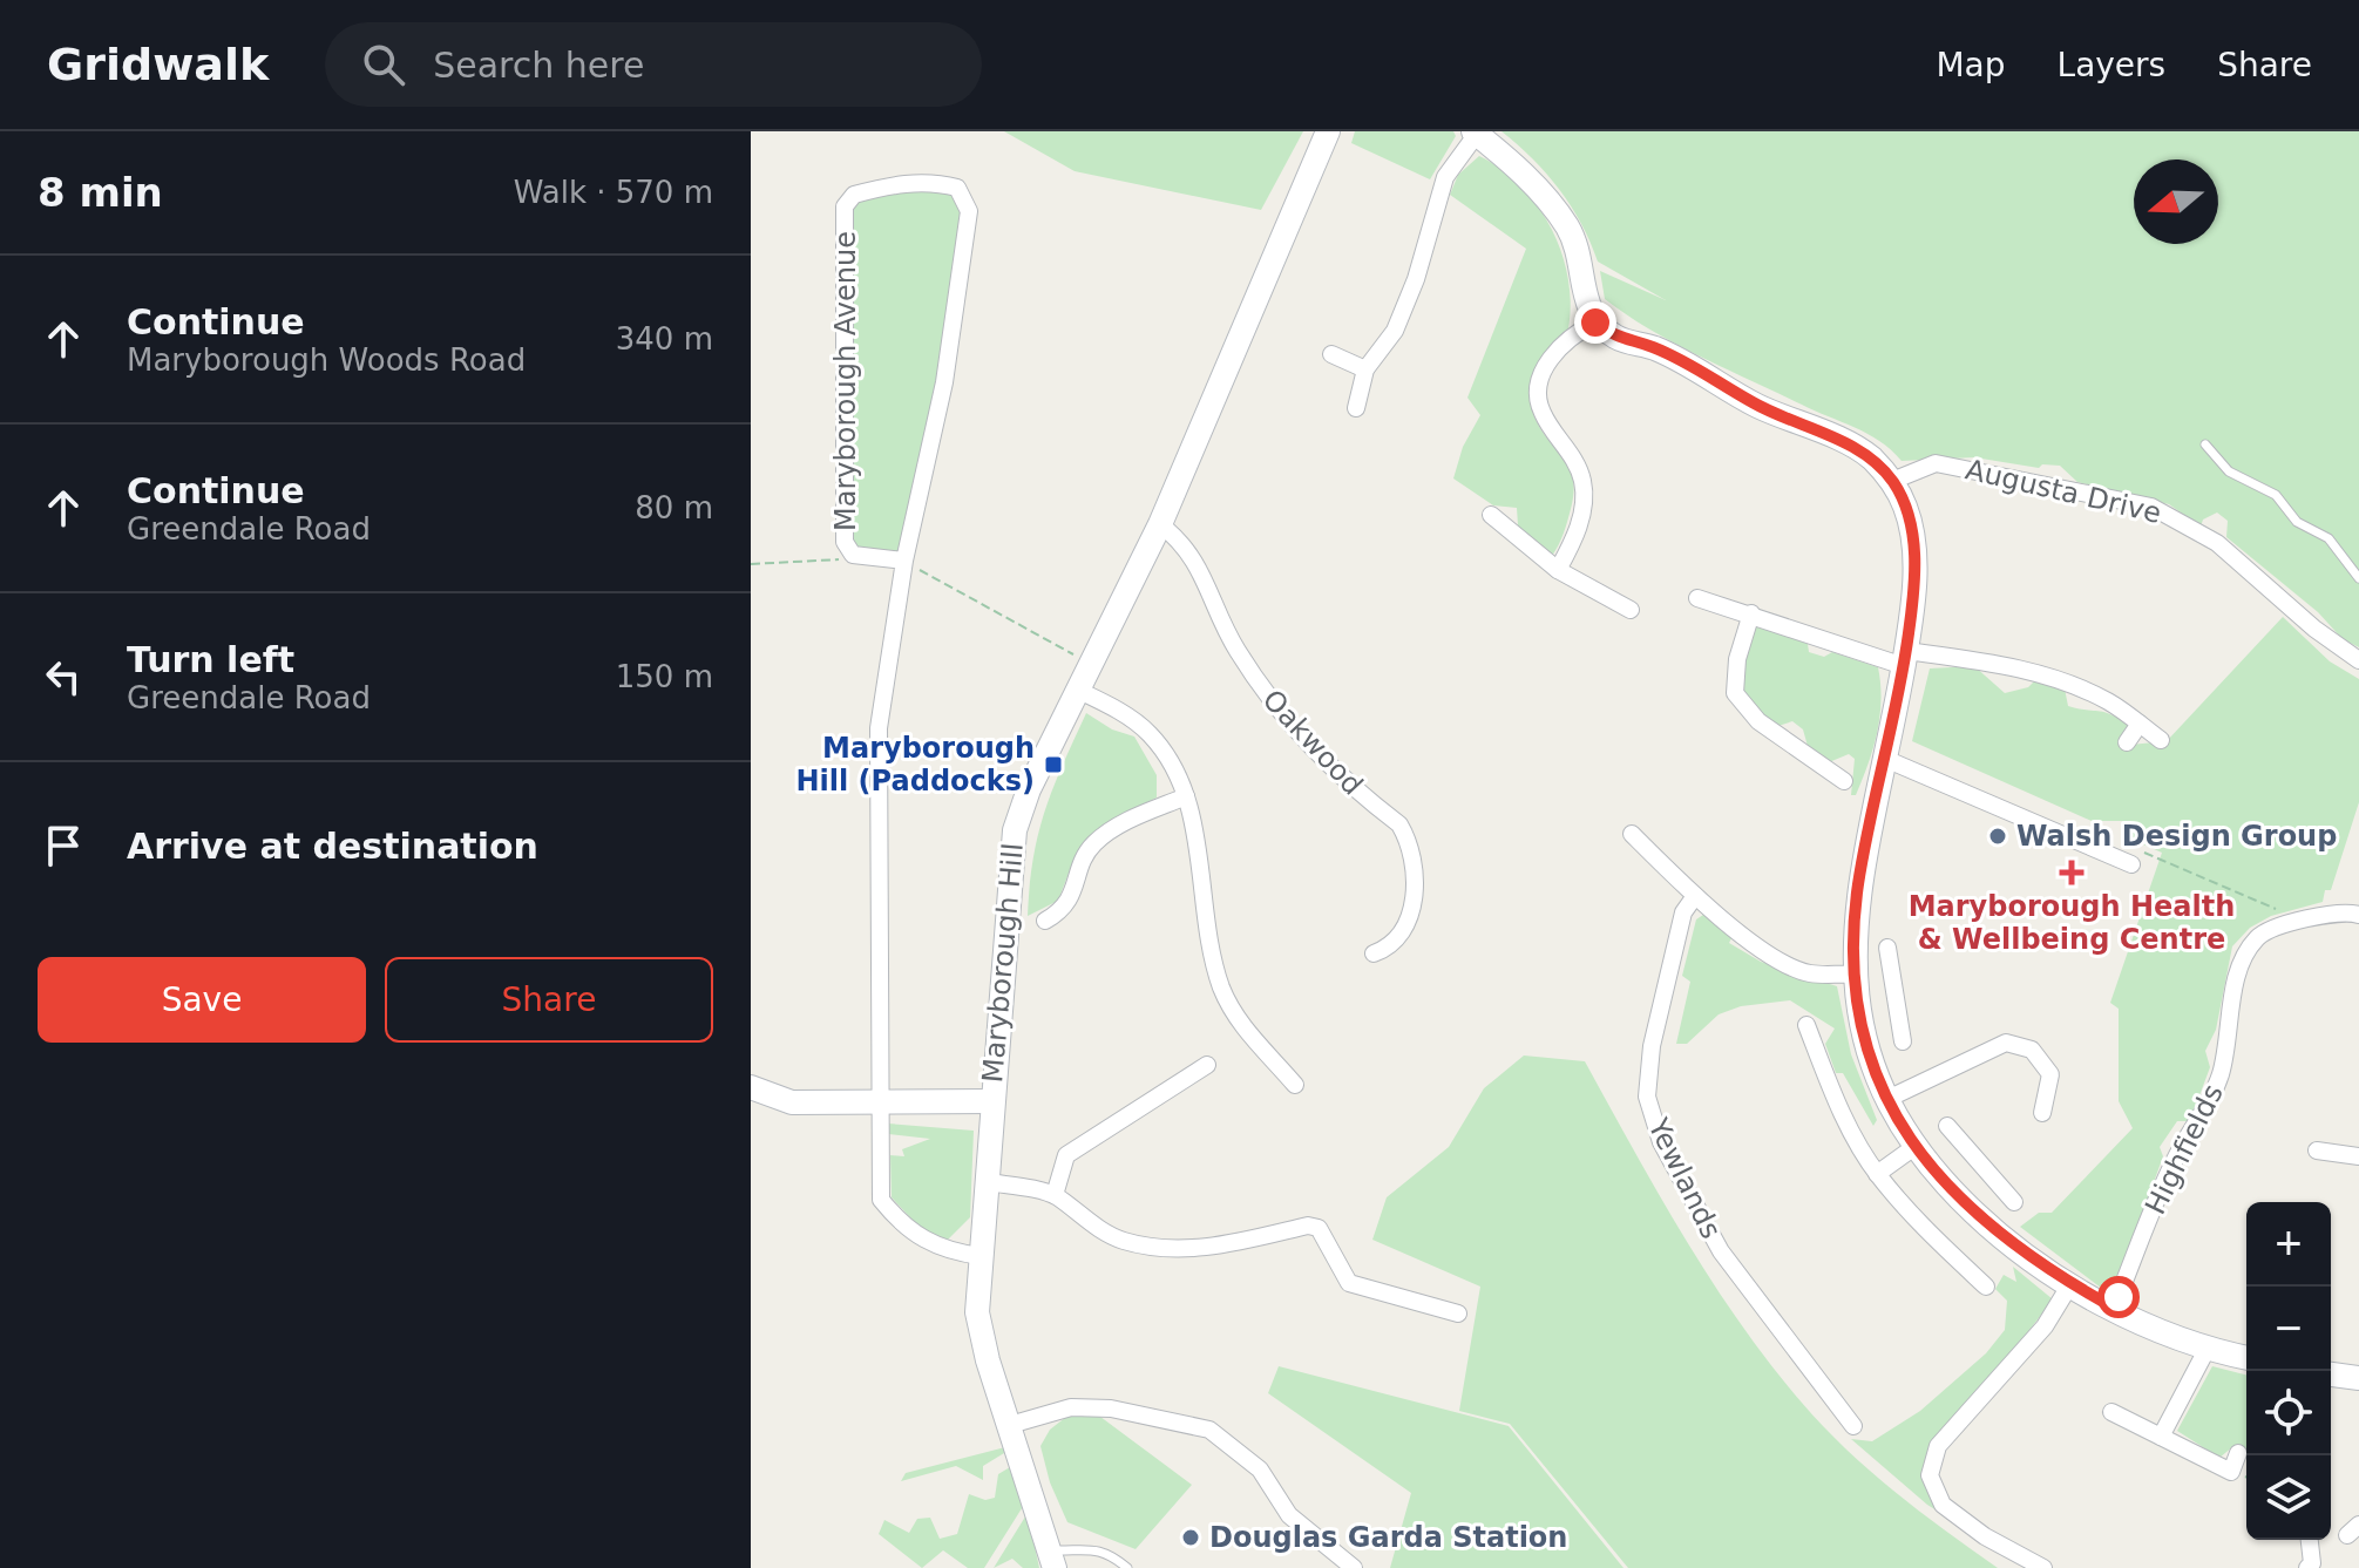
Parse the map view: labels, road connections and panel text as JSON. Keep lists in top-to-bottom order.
{
  "streets": {
    "street": [
      "Maryborough Avenue",
      "Augusta Drive",
      "Oakwood",
      "Maryborough Hill",
      "Highfields",
      "Yewlands"
    ]
  },
  "crossings": [
    ["Maryborough Avenue", "Maryborough Hill"],
    ["Oakwood", "Maryborough Hill"]
  ],
  "places": {
    "transit": ["Maryborough Hill (Paddocks)"],
    "other": ["Walsh Design Group", "Douglas Garda Station"],
    "health": ["Maryborough Health & Wellbeing Centre"]
  },
  "north": "left",
  "page": {
    "header": "Gridwalk",
    "search": "Search here",
    "nav": ["Map", "Layers", "Share"],
    "heading": ["8 min", "Walk · 570 m"],
    "list": [
      ["Continue", "Maryborough Woods Road", "340 m"],
      ["Continue", "Greendale Road", "80 m"],
      ["Turn left", "Greendale Road", "150 m"],
      "Arrive at destination"
    ],
    "buttons": ["Save", "Share"],
    "map_buttons": ["+", "−"]
  }
}
